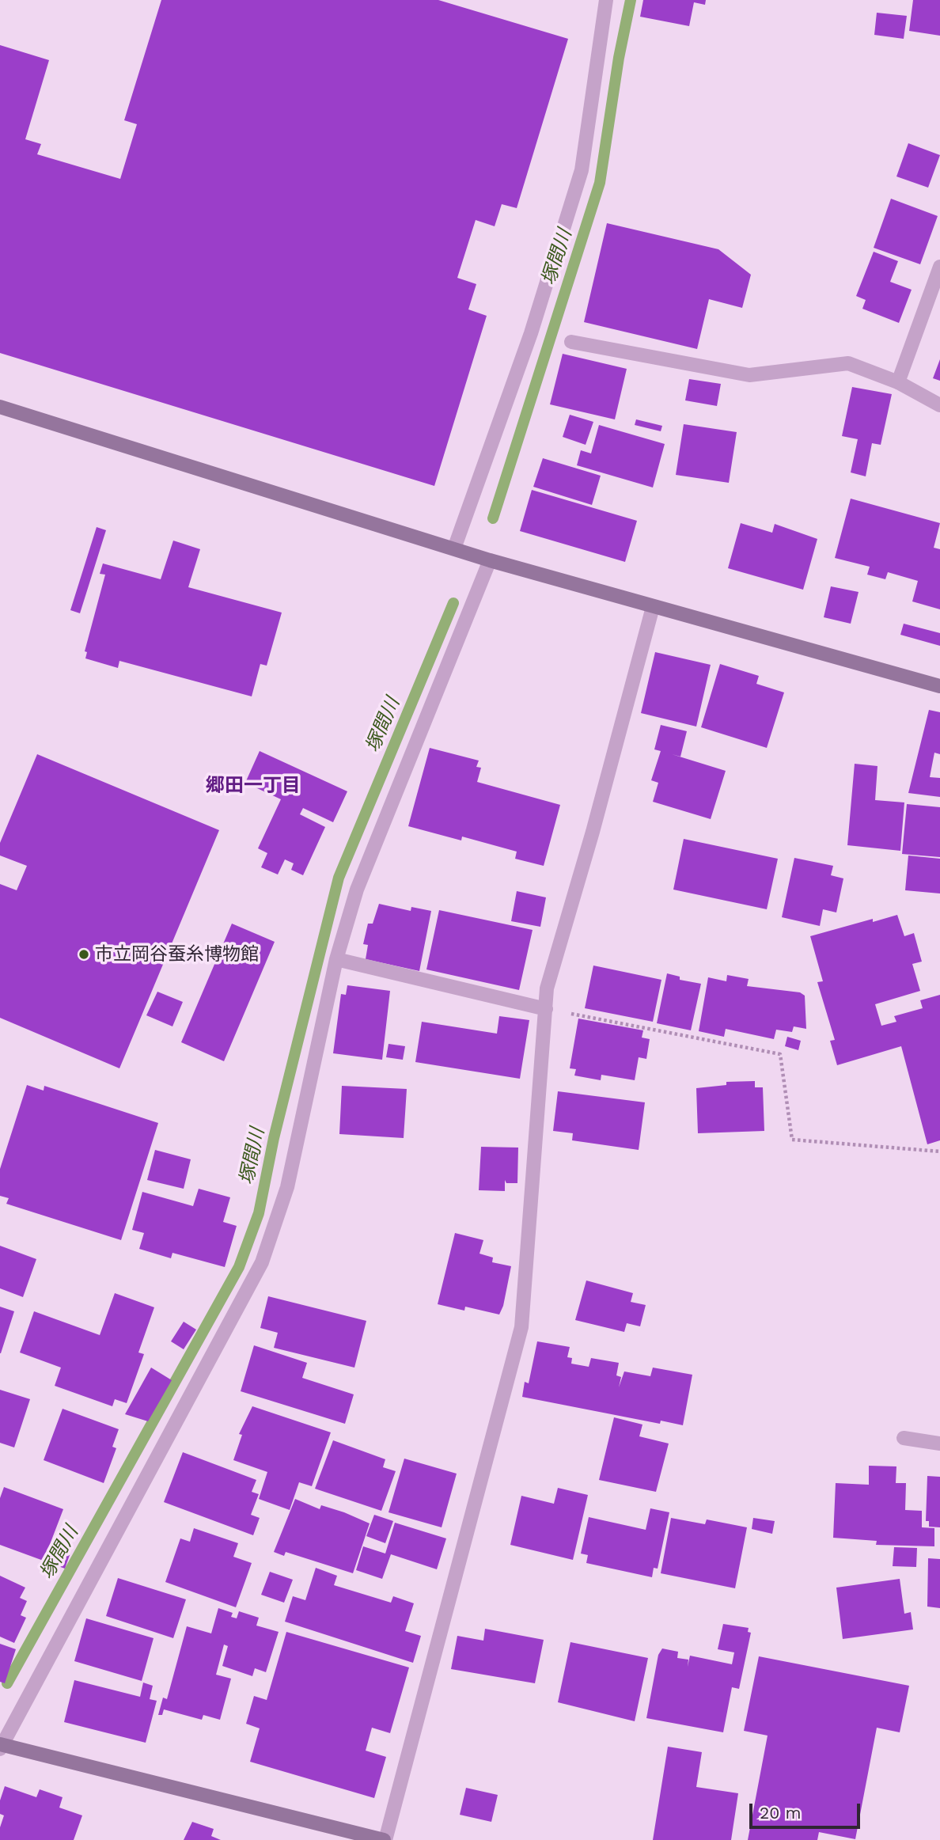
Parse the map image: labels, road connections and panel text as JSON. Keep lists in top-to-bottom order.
{
  "districts": ["郷田一丁目"],
  "water": ["塚間川"],
  "places": ["市立岡谷蚕糸博物館"],
  "scale_bar": "20 m"
}
